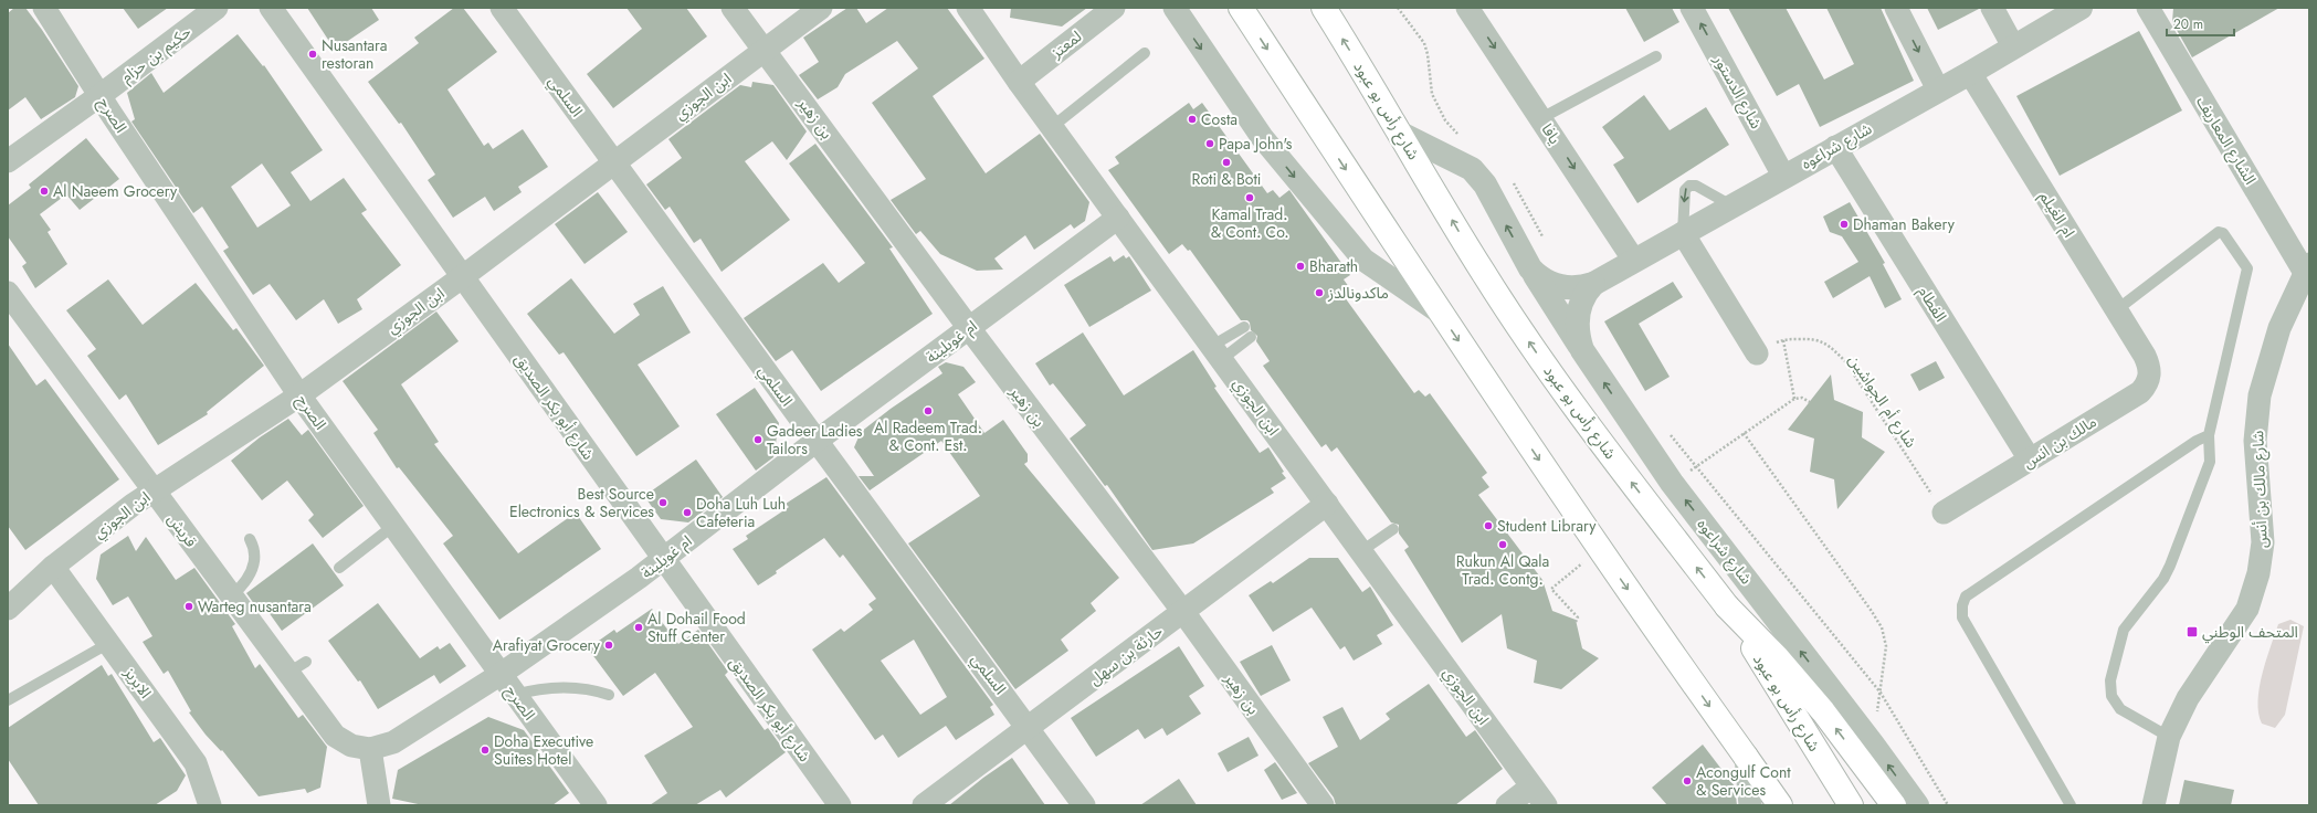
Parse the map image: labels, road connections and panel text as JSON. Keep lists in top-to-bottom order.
{
  "streets": {
    "main road": ["شارع رأس بو عبود"],
    "street": [
      "لمعتز",
      "حكيم بن حزام",
      "شارع الدستور",
      "السلمي",
      "ابن الجوزي",
      "الصرح",
      "بن زهير",
      "يافا",
      "الشارع المعاريف",
      "شارع شراعوه",
      "ام الغيلم",
      "الفطام",
      "ام غويلينة",
      "شارع أبو بكر الصديق",
      "مالك بن انس",
      "شارع مالك بن أنس",
      "قريش",
      "حارثة بن سهل",
      "الابريز"
    ],
    "path": ["شارع أم الجواشين"]
  },
  "crossings": [
    ["لمعتز", "ابن الجوزي"],
    ["حكيم بن حزام", "الصرح"],
    ["شارع الدستور", "شارع شراعوه"],
    ["السلمي", "ابن الجوزي"],
    ["السلمي", "ام غويلينة"],
    ["السلمي", "حارثة بن سهل"],
    ["ابن الجوزي", "الصرح"],
    ["ابن الجوزي", "بن زهير"],
    ["ابن الجوزي", "ام غويلينة"],
    ["ابن الجوزي", "شارع أبو بكر الصديق"],
    ["ابن الجوزي", "قريش"],
    ["ابن الجوزي", "حارثة بن سهل"],
    ["ابن الجوزي", "الابريز"],
    ["شارع رأس بو عبود", "شارع شراعوه"],
    ["الصرح", "ام غويلينة"],
    ["بن زهير", "ام غويلينة"],
    ["بن زهير", "حارثة بن سهل"],
    ["يافا", "شارع شراعوه"],
    ["الشارع المعاريف", "شارع مالك بن أنس"],
    ["شارع شراعوه", "ام الغيلم"],
    ["شارع شراعوه", "الفطام"],
    ["ام الغيلم", "مالك بن انس"],
    ["الفطام", "مالك بن انس"],
    ["ام غويلينة", "شارع أبو بكر الصديق"],
    ["ام غويلينة", "قريش"],
    ["شارع أم الجواشين", "مالك بن انس"]
  ],
  "one_way": ["شارع شراعوه"],
  "places": {
    "other": [
      "Nusantara restoran",
      "Costa",
      "Papa John's",
      "Roti & Boti",
      "Al Naeem Grocery",
      "Kamal Trad. & Cont. Co.",
      "Dhaman Bakery",
      "Bharath",
      "ماكدونالدز",
      "Al Radeem Trad. & Cont. Est.",
      "Gadeer Ladies Tailors",
      "Best Source Electronics & Services",
      "Doha Luh Luh Cafeteria",
      "Student Library",
      "Rukun Al Qala Trad. Contg.",
      "Warteg nusantara",
      "Al Dohail Food Stuff Center",
      "Arafiyat Grocery",
      "Doha Executive Suites Hotel",
      "Acongulf Cont & Services"
    ],
    "transit": ["المتحف الوطني"]
  },
  "scale_bar": "20 m"
}
